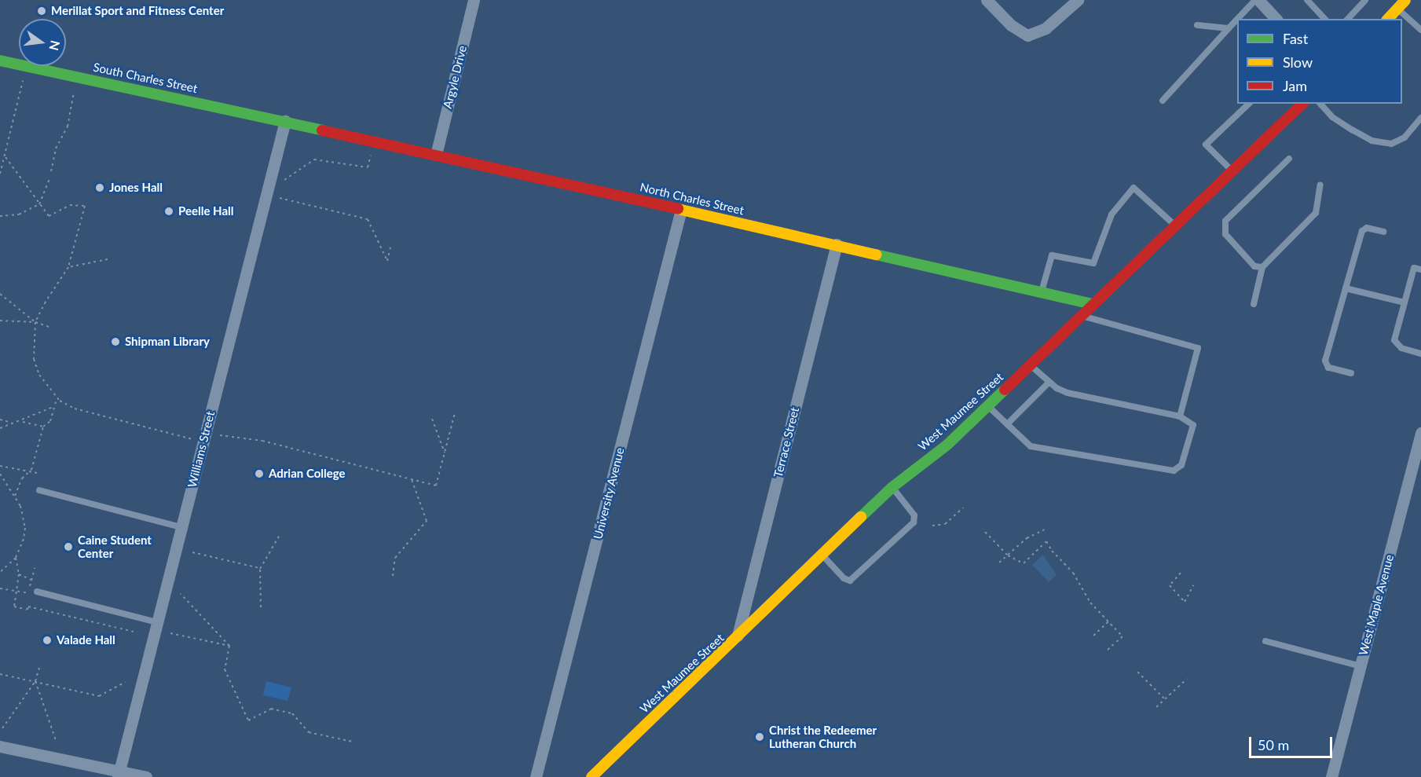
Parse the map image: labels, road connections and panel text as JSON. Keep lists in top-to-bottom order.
{
  "streets": {
    "street": [
      "Argyle Drive",
      "South Charles Street",
      "North Charles Street",
      "West Maumee Street",
      "Terrace Street",
      "Williams Street",
      "University Avenue",
      "West Maple Avenue"
    ]
  },
  "crossings": [
    ["Argyle Drive", "North Charles Street"],
    ["South Charles Street", "North Charles Street"],
    ["South Charles Street", "Williams Street"],
    ["North Charles Street", "West Maumee Street"],
    ["North Charles Street", "Terrace Street"],
    ["North Charles Street", "Williams Street"],
    ["North Charles Street", "University Avenue"],
    ["West Maumee Street", "Terrace Street"]
  ],
  "places": [
    "Merillat Sport and Fitness Center",
    "Jones Hall",
    "Peelle Hall",
    "Shipman Library",
    "Adrian College",
    "Caine Student Center",
    "Valade Hall",
    "Christ the Redeemer Lutheran Church"
  ],
  "legend": ["Fast", "Slow", "Jam"],
  "scale_bar": "50 m",
  "north": "right"
}
